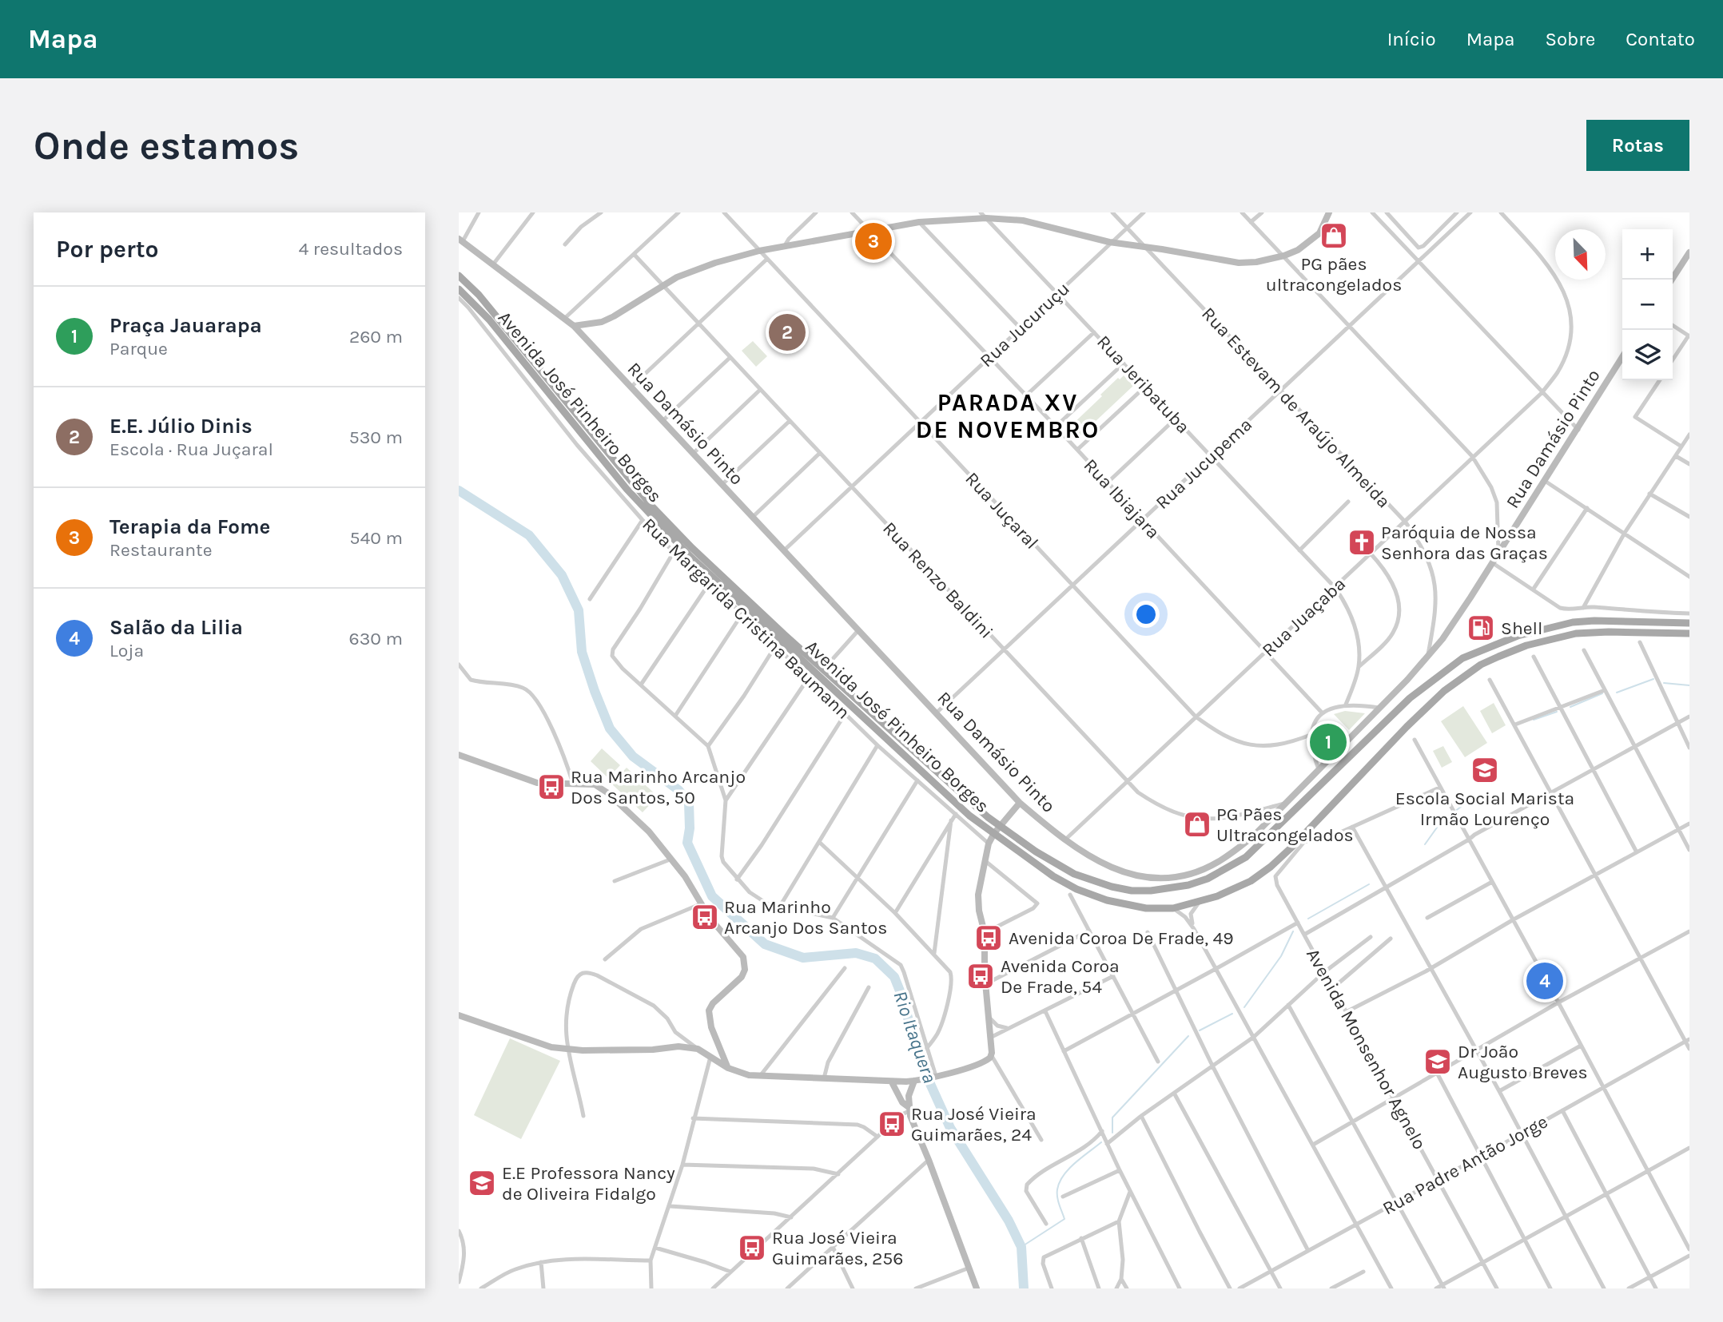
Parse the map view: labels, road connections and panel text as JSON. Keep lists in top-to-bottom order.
{
  "streets": {
    "main road": ["Avenida José Pinheiro Borges"],
    "street": [
      "Rua Jucuruçu",
      "Rua Jeribatuba",
      "Rua Estevam de Araújo Almeida",
      "Rua Damásio Pinto",
      "Rua Jucupema",
      "Rua Ibiajara",
      "Rua Juçaral",
      "Rua Renzo Baldini",
      "Rua Juaçaba",
      "Rua Margarida Cristina Baumann",
      "Avenida Monsenhor Agnelo",
      "Rua Padre Antão Jorge"
    ]
  },
  "crossings": [
    ["Rua Jucuruçu", "Rua Jeribatuba"],
    ["Rua Jucuruçu", "Rua Estevam de Araújo Almeida"],
    ["Rua Jucuruçu", "Rua Damásio Pinto"],
    ["Rua Jucuruçu", "Rua Ibiajara"],
    ["Rua Jucuruçu", "Rua Juçaral"],
    ["Rua Jucuruçu", "Rua Renzo Baldini"],
    ["Rua Jeribatuba", "Rua Jucupema"],
    ["Rua Jeribatuba", "Rua Juaçaba"],
    ["Avenida José Pinheiro Borges", "Rua Margarida Cristina Baumann"],
    ["Avenida José Pinheiro Borges", "Avenida Monsenhor Agnelo"],
    ["Rua Estevam de Araújo Almeida", "Rua Damásio Pinto"],
    ["Rua Estevam de Araújo Almeida", "Rua Jucupema"],
    ["Rua Estevam de Araújo Almeida", "Rua Juaçaba"],
    ["Rua Damásio Pinto", "Rua Jucupema"],
    ["Rua Damásio Pinto", "Rua Renzo Baldini"],
    ["Rua Damásio Pinto", "Rua Juaçaba"],
    ["Rua Jucupema", "Rua Ibiajara"],
    ["Rua Jucupema", "Rua Juçaral"],
    ["Rua Jucupema", "Rua Renzo Baldini"],
    ["Rua Ibiajara", "Rua Juaçaba"],
    ["Rua Juçaral", "Rua Juaçaba"],
    ["Rua Renzo Baldini", "Rua Juaçaba"],
    ["Avenida Monsenhor Agnelo", "Rua Padre Antão Jorge"]
  ],
  "districts": ["PARADA XV DE NOVEMBRO"],
  "water": ["Rio Itaquera"],
  "places": {
    "shop": ["PG pães ultracongelados", "PG Pães Ultracongelados"],
    "church": ["Paróquia de Nossa Senhora das Graças"],
    "fuel station": ["Shell"],
    "school or university": ["Escola Social Marista Irmão Lourenço", "Dr João Augusto Breves", "E.E Professora Nancy de Oliveira Fidalgo"],
    "bus stop": [
      "Rua Marinho Arcanjo Dos Santos, 50",
      "Rua Marinho Arcanjo Dos Santos",
      "Avenida Coroa De Frade, 49",
      "Avenida Coroa De Frade, 54",
      "Rua José Vieira Guimarães, 24",
      "Rua José Vieira Guimarães, 256"
    ]
  },
  "north": "bottom right",
  "page": {
    "header": "Mapa",
    "nav": [
      "Início",
      "Mapa",
      "Sobre",
      "Contato"
    ],
    "buttons": "Rotas",
    "title": "Onde estamos",
    "heading": ["Por perto", "4 resultados"],
    "pins": [
      "3",
      "2",
      "1",
      "4"
    ],
    "map_buttons": ["+", "−"],
    "list": [
      {
        "mark": "1",
        "name": "Praça Jauarapa",
        "note": "Parque",
        "value": "260 m"
      },
      {
        "mark": "2",
        "name": "E.E. Júlio Dinis",
        "note": "Escola · Rua Juçaral",
        "value": "530 m"
      },
      {
        "mark": "3",
        "name": "Terapia da Fome",
        "note": "Restaurante",
        "value": "540 m"
      },
      {
        "mark": "4",
        "name": "Salão da Lilia",
        "note": "Loja",
        "value": "630 m"
      }
    ]
  }
}
